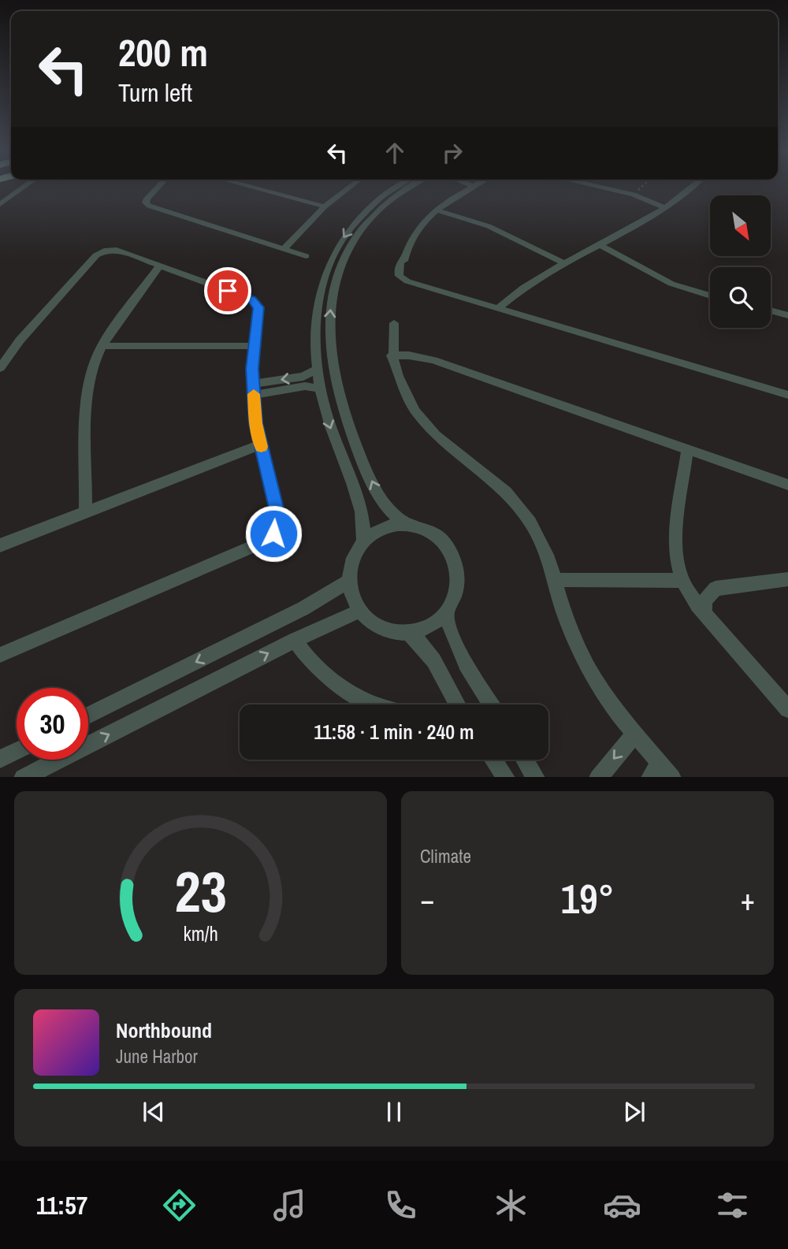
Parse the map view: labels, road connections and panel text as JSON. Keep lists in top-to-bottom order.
{
  "north": "bottom right",
  "page": {
    "turn": ["200 m", "Turn left"],
    "limit": "30",
    "trip": "11:58 · 1 min · 240 m",
    "tile": "Climate",
    "heat": ["−", "19°", "+"],
    "song": ["Northbound", "June Harbor"],
    "tabs": "11:57",
    "gauge": ["23", "km/h"]
  }
}
